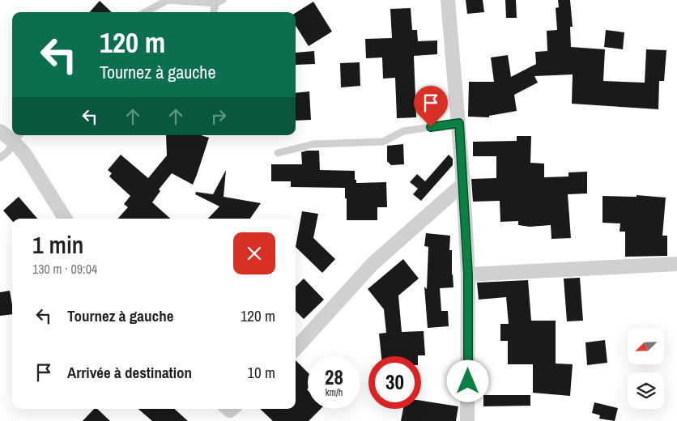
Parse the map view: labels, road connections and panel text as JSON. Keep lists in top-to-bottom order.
{
  "north": "bottom left",
  "page": {
    "turn": ["120 m", "Tournez à gauche"],
    "heading": ["1 min", "130 m · 09:04"],
    "list": [
      {
        "name": "Tournez à gauche",
        "value": "120 m"
      },
      {
        "name": "Arrivée à destination",
        "value": "10 m"
      }
    ],
    "speed": "28 km/h",
    "limit": "30"
  }
}
